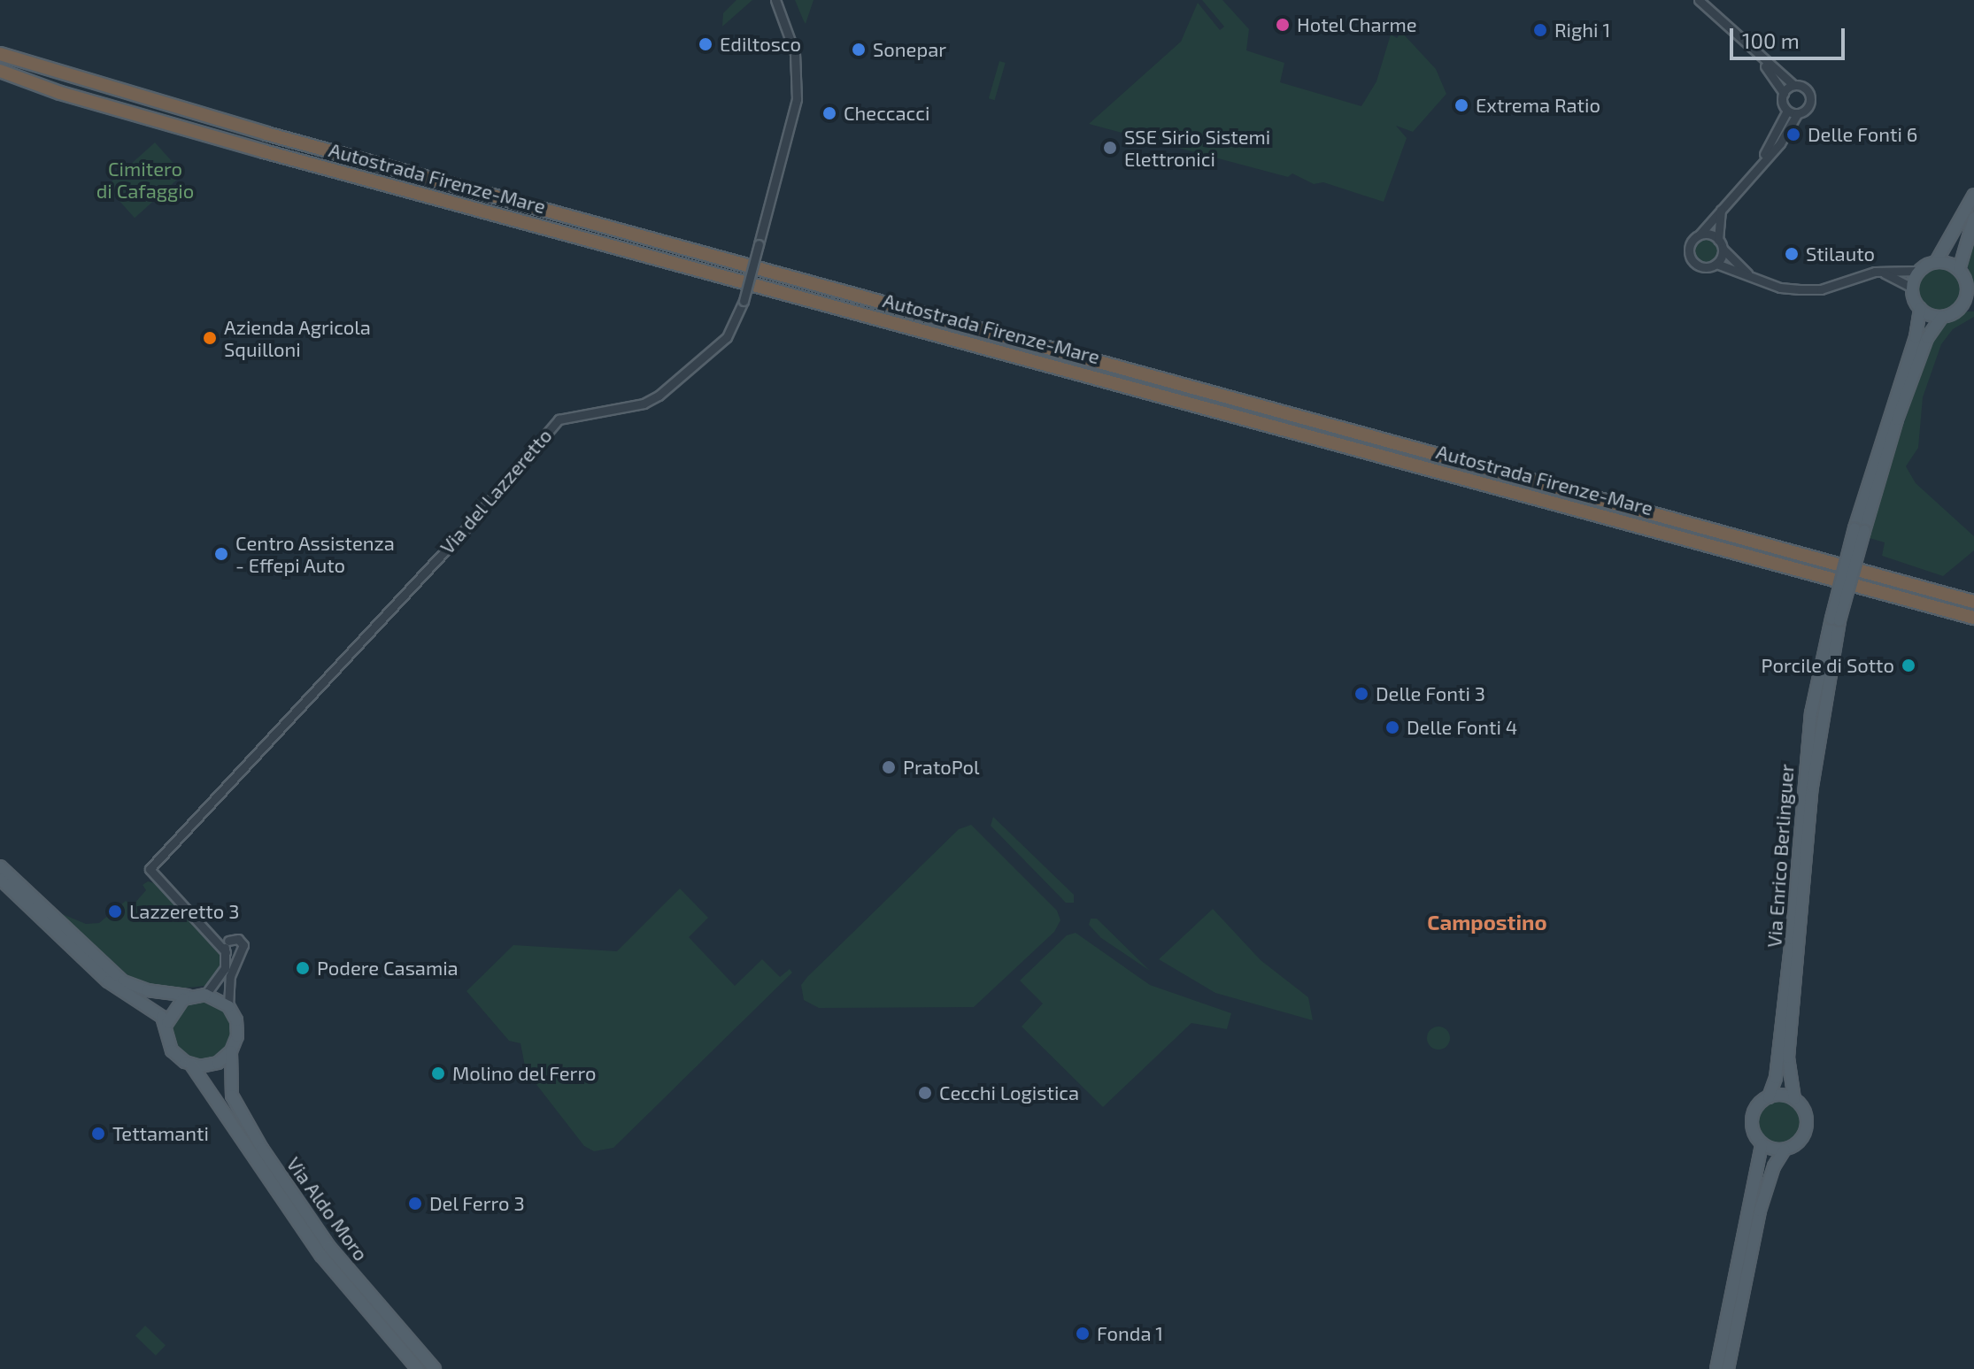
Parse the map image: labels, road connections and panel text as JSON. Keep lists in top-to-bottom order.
{
  "streets": {
    "highway": ["Autostrada Firenze-Mare"],
    "main road": ["Via Enrico Berlinguer", "Via Aldo Moro"],
    "street": ["Via del Lazzeretto"]
  },
  "districts": ["Campostino"],
  "parks": ["Cimitero di Cafaggio"],
  "places": [
    "Hotel Charme",
    "Righi 1",
    "Ediltosco",
    "Sonepar",
    "Extrema Ratio",
    "Checcacci",
    "Delle Fonti 6",
    "SSE Sirio Sistemi Elettronici",
    "Stilauto",
    "Azienda Agricola Squilloni",
    "Centro Assistenza - Effepi Auto",
    "Porcile di Sotto",
    "Delle Fonti 3",
    "Delle Fonti 4",
    "PratoPol",
    "Lazzeretto 3",
    "Podere Casamia",
    "Molino del Ferro",
    "Cecchi Logistica",
    "Tettamanti",
    "Del Ferro 3",
    "Fonda 1"
  ],
  "scale_bar": "100 m"
}
